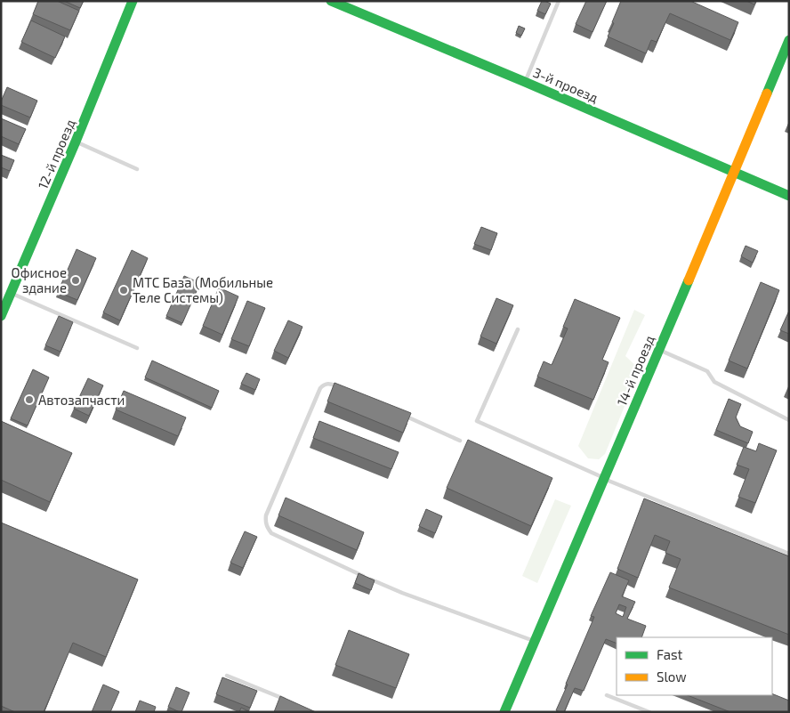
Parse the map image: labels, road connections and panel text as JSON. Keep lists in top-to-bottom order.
{
  "streets": {
    "street": ["3-й проезд", "12-й проезд", "14-й проезд"]
  },
  "crossings": [
    ["3-й проезд", "14-й проезд"]
  ],
  "places": ["Офисное здание", "МТС База (Мобильные Теле Системы)", "Автозапчасти"],
  "legend": ["Fast", "Slow"]
}
